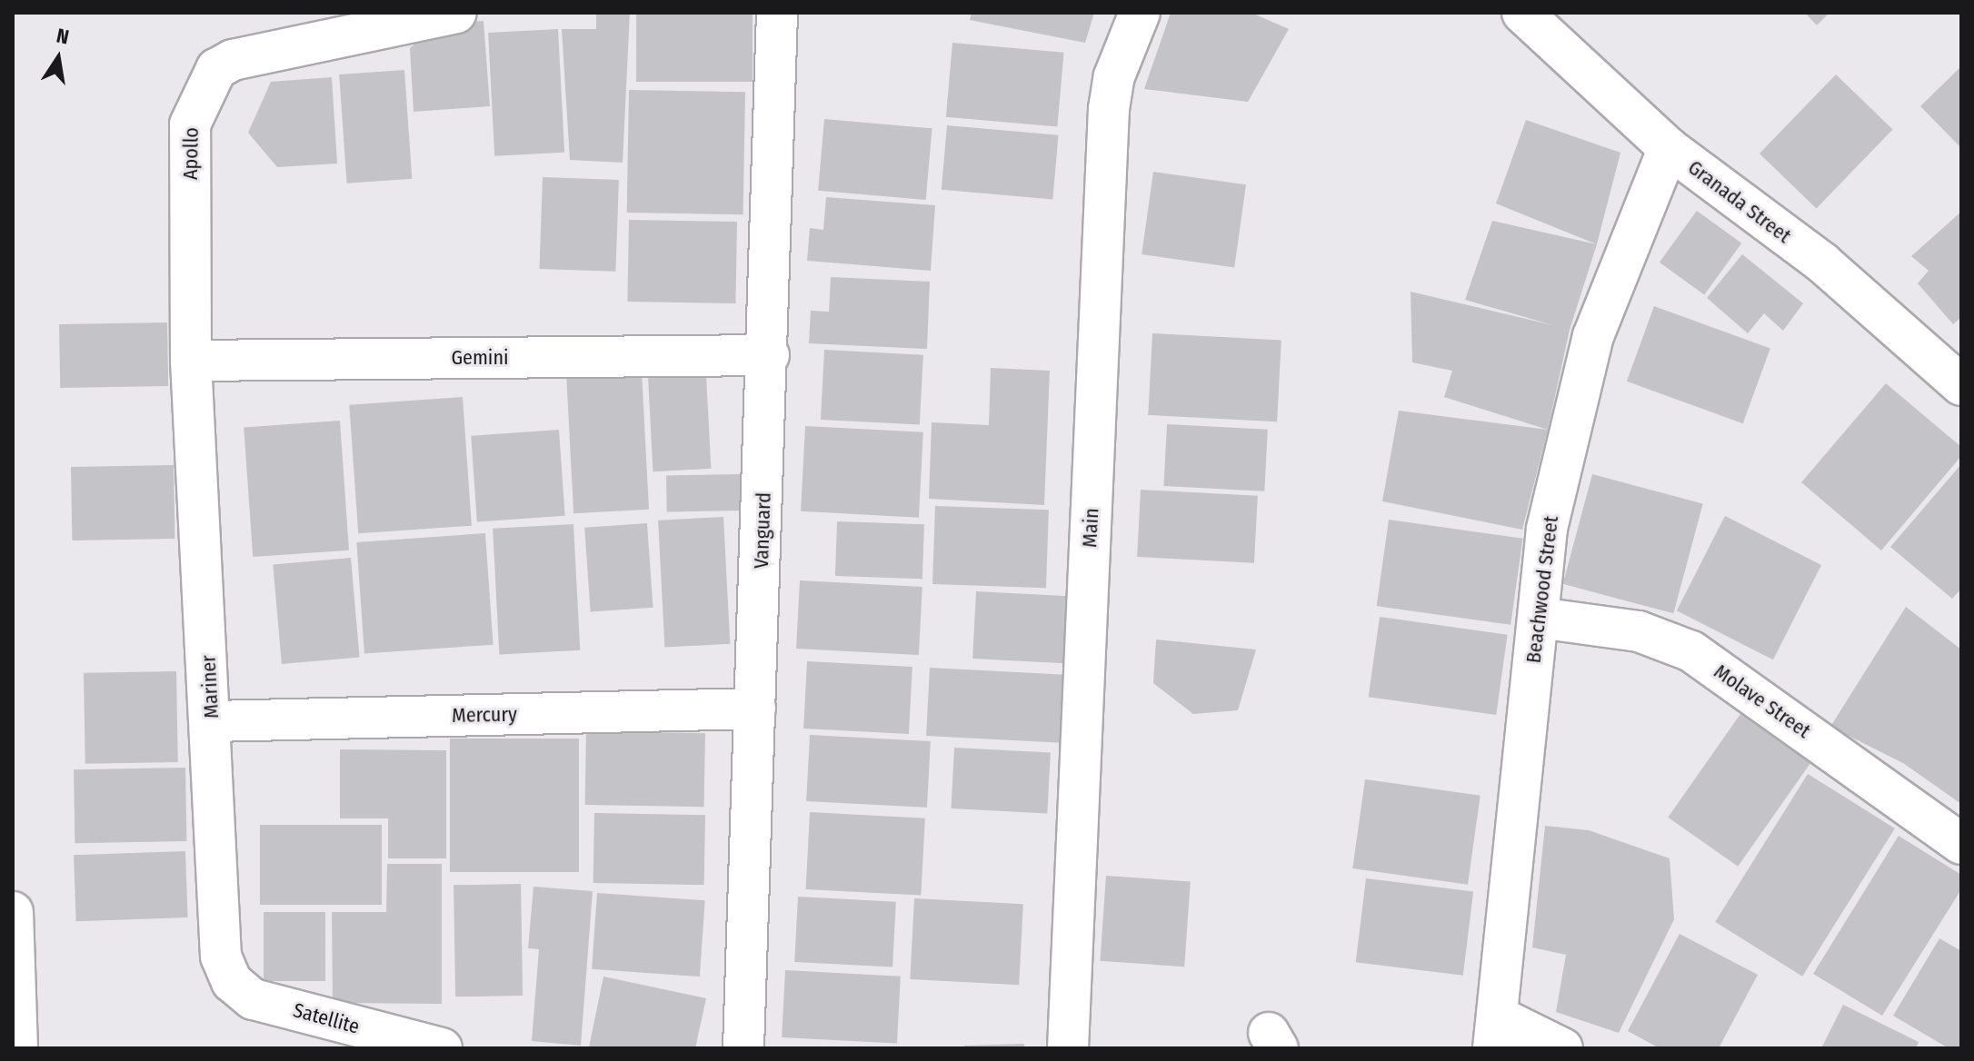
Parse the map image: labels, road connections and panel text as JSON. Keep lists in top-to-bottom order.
{
  "streets": {
    "street": [
      "Apollo",
      "Granada Street",
      "Gemini",
      "Main",
      "Vanguard",
      "Beachwood Street",
      "Mariner",
      "Molave Street",
      "Mercury",
      "Satellite"
    ]
  },
  "crossings": [
    ["Apollo", "Gemini"],
    ["Apollo", "Mariner"],
    ["Granada Street", "Beachwood Street"],
    ["Gemini", "Vanguard"],
    ["Gemini", "Mariner"],
    ["Vanguard", "Mercury"],
    ["Beachwood Street", "Molave Street"],
    ["Mariner", "Mercury"],
    ["Mariner", "Satellite"]
  ],
  "north": "top"
}
